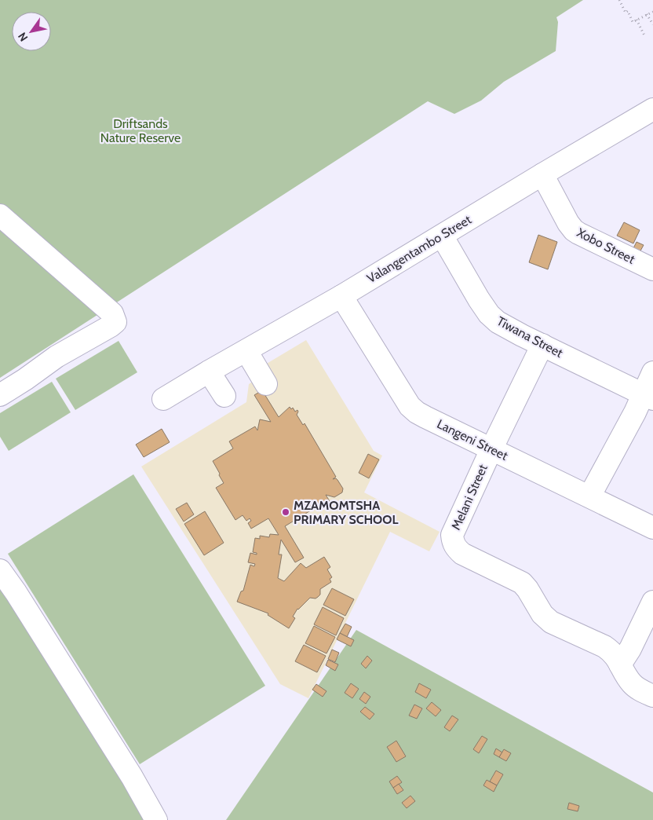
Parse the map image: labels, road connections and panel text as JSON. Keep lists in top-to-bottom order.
{
  "streets": {
    "street": [
      "Xobo Street",
      "Valangentambo Street",
      "Tiwana Street",
      "Langeni Street",
      "Melani Street"
    ]
  },
  "crossings": [
    ["Xobo Street", "Valangentambo Street"],
    ["Valangentambo Street", "Tiwana Street"],
    ["Valangentambo Street", "Langeni Street"],
    ["Tiwana Street", "Melani Street"],
    ["Langeni Street", "Melani Street"]
  ],
  "parks": ["Driftsands Nature Reserve"],
  "places": ["MZAMOMTSHA PRIMARY SCHOOL"],
  "north": "bottom left"
}
